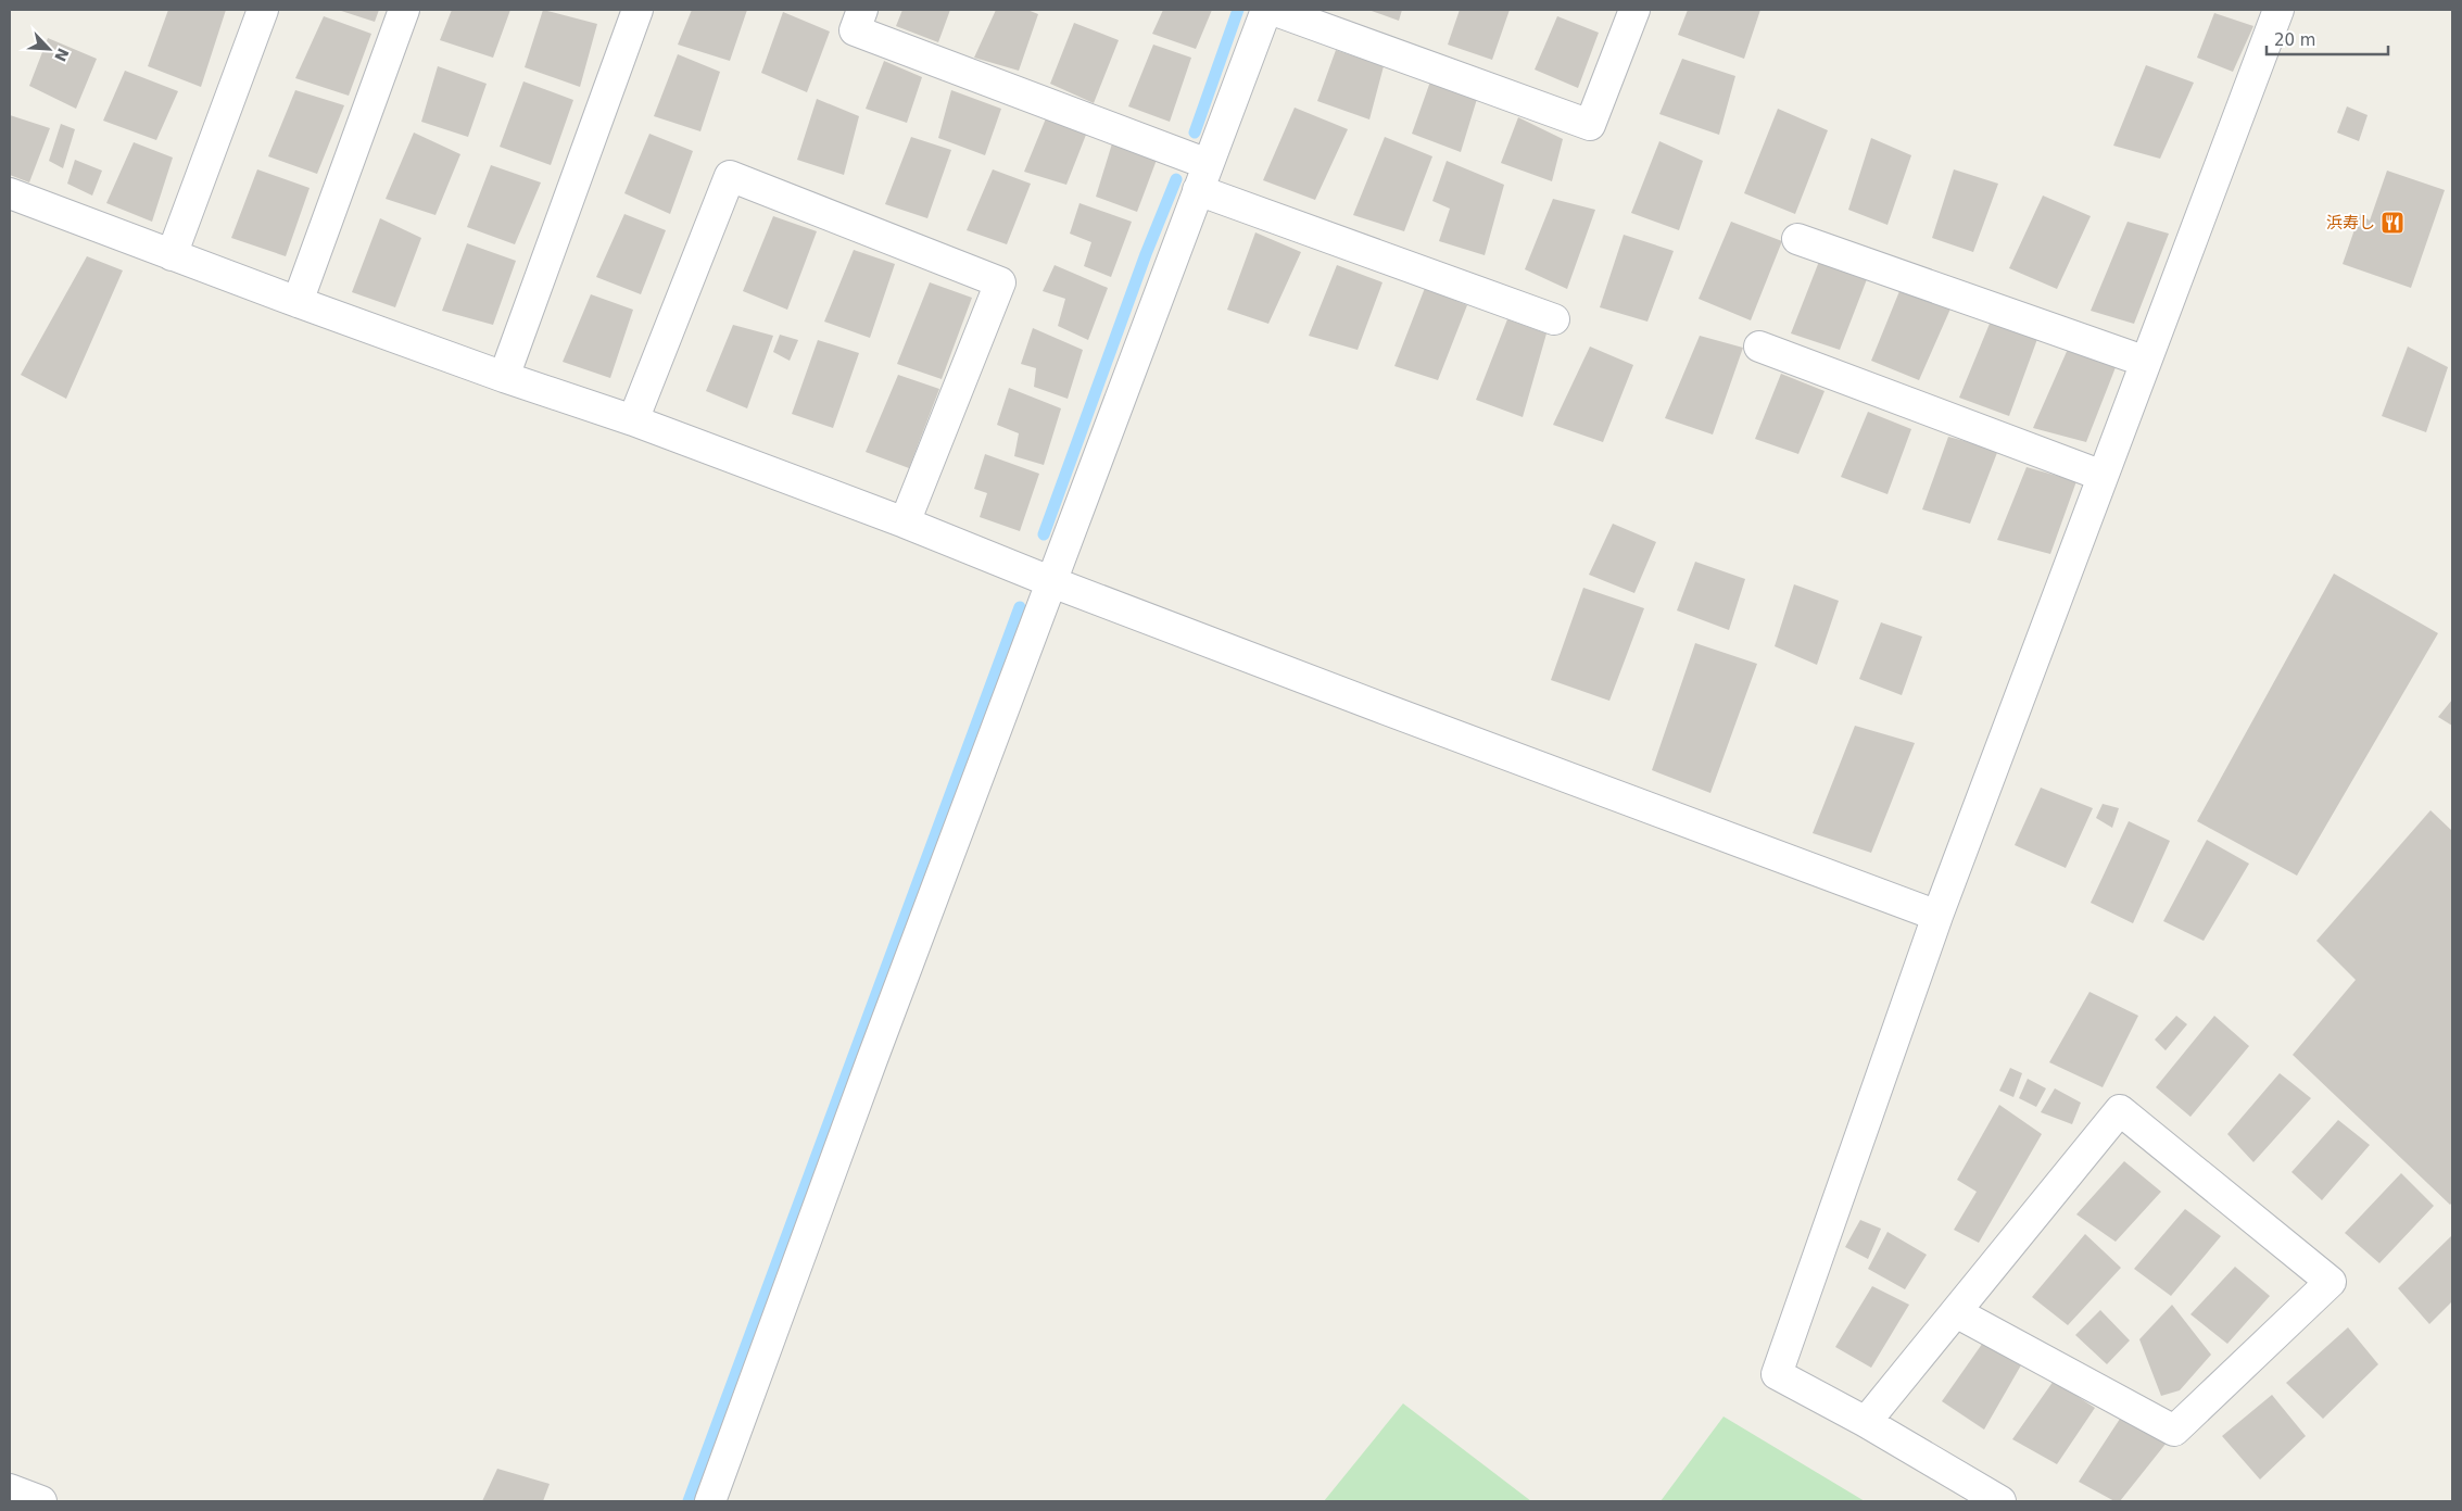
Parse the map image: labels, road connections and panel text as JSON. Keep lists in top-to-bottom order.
{
  "places": {
    "restaurant": ["浜寿し"]
  },
  "scale_bar": "20 m",
  "north": "bottom right"
}
